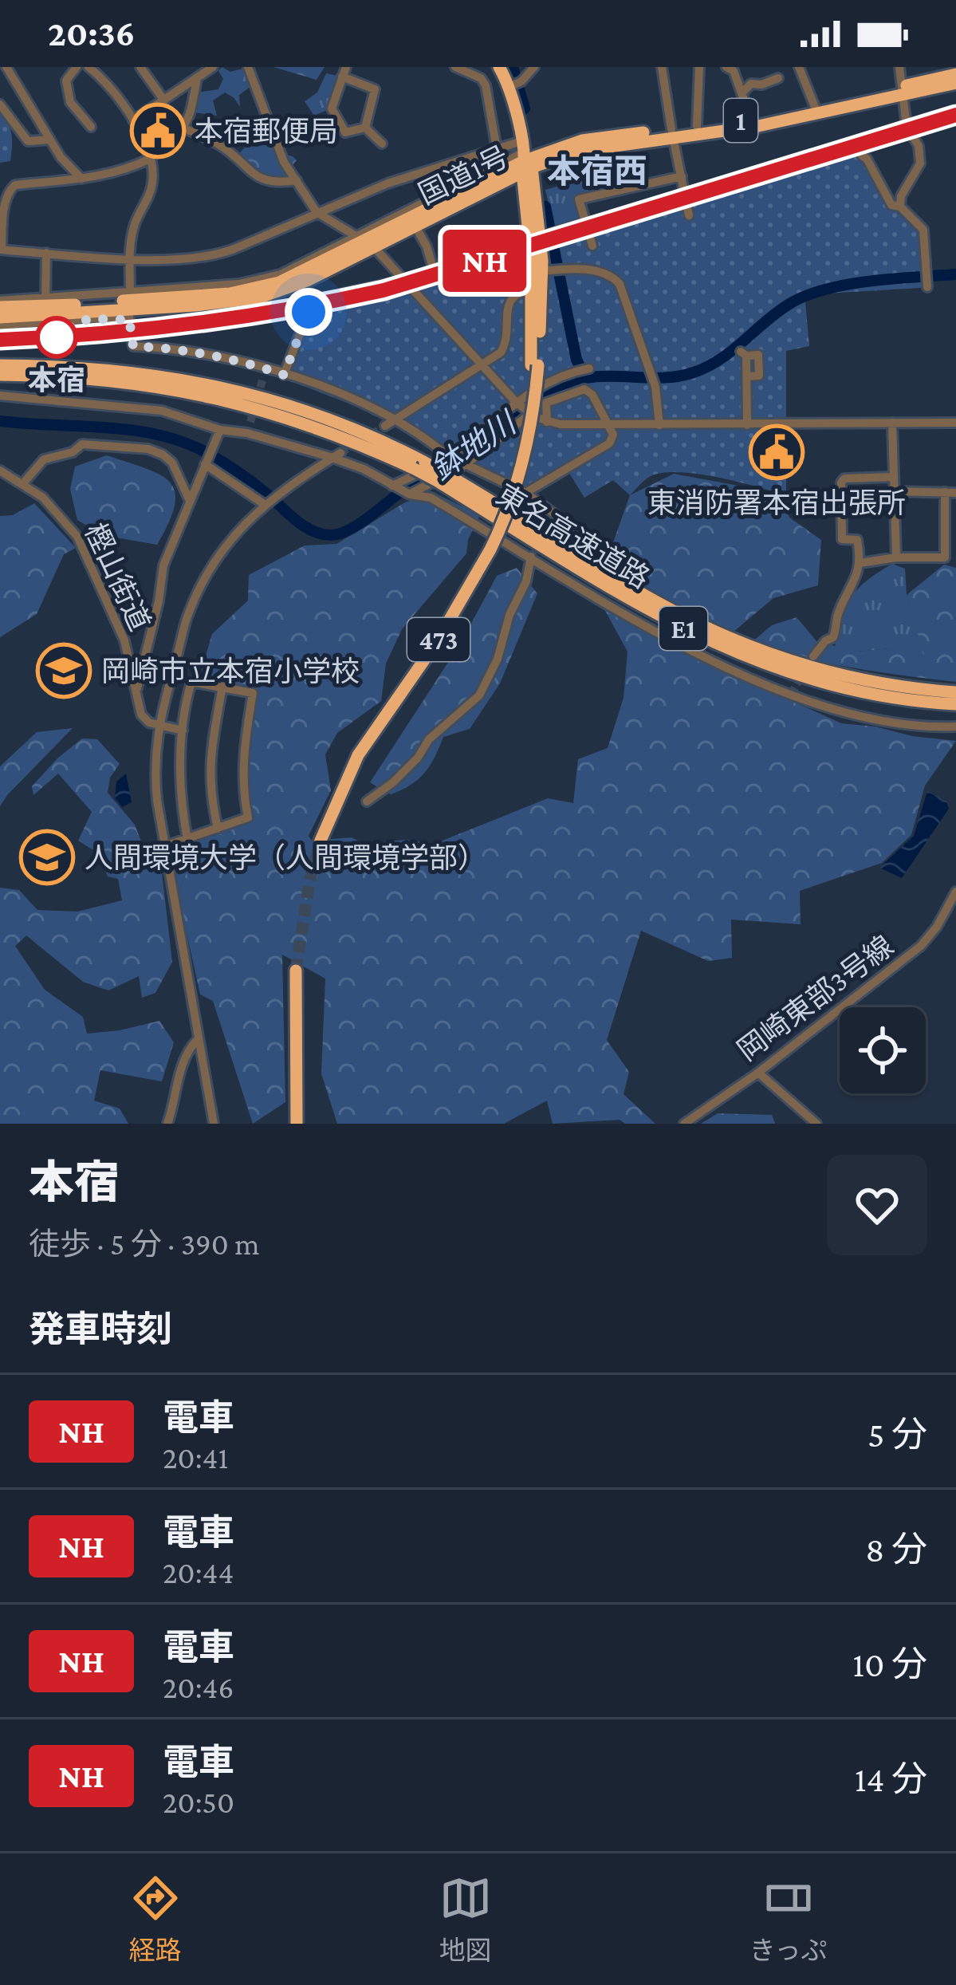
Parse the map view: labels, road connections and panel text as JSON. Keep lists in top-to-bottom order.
{
  "streets": {
    "highway": [
      "1",
      "国道1号",
      "東名高速道路",
      "E1",
      "473"
    ],
    "street": ["樫山街道", "岡崎東部3号線"]
  },
  "crossings": [
    ["国道1号", "473"]
  ],
  "districts": ["本宿西"],
  "water": ["鉢地川"],
  "places": {
    "public building": ["本宿郵便局", "東消防署本宿出張所"],
    "other": ["本宿"],
    "school or university": ["岡崎市立本宿小学校", "人間環境大学（人間環境学部）"]
  },
  "page": {
    "status": "20:36",
    "on_map": "NH",
    "heading": [
      ["本宿", "徒歩 · 5 分 · 390 m"],
      "発車時刻"
    ],
    "list": [
      {
        "mark": "NH",
        "name": "電車",
        "note": "20:41",
        "value": "5 分"
      },
      {
        "mark": "NH",
        "name": "電車",
        "note": "20:44",
        "value": "8 分"
      },
      {
        "mark": "NH",
        "name": "電車",
        "note": "20:46",
        "value": "10 分"
      },
      {
        "mark": "NH",
        "name": "電車",
        "note": "20:50",
        "value": "14 分"
      }
    ],
    "tabs": ["経路", "地図", "きっぷ"]
  }
}
